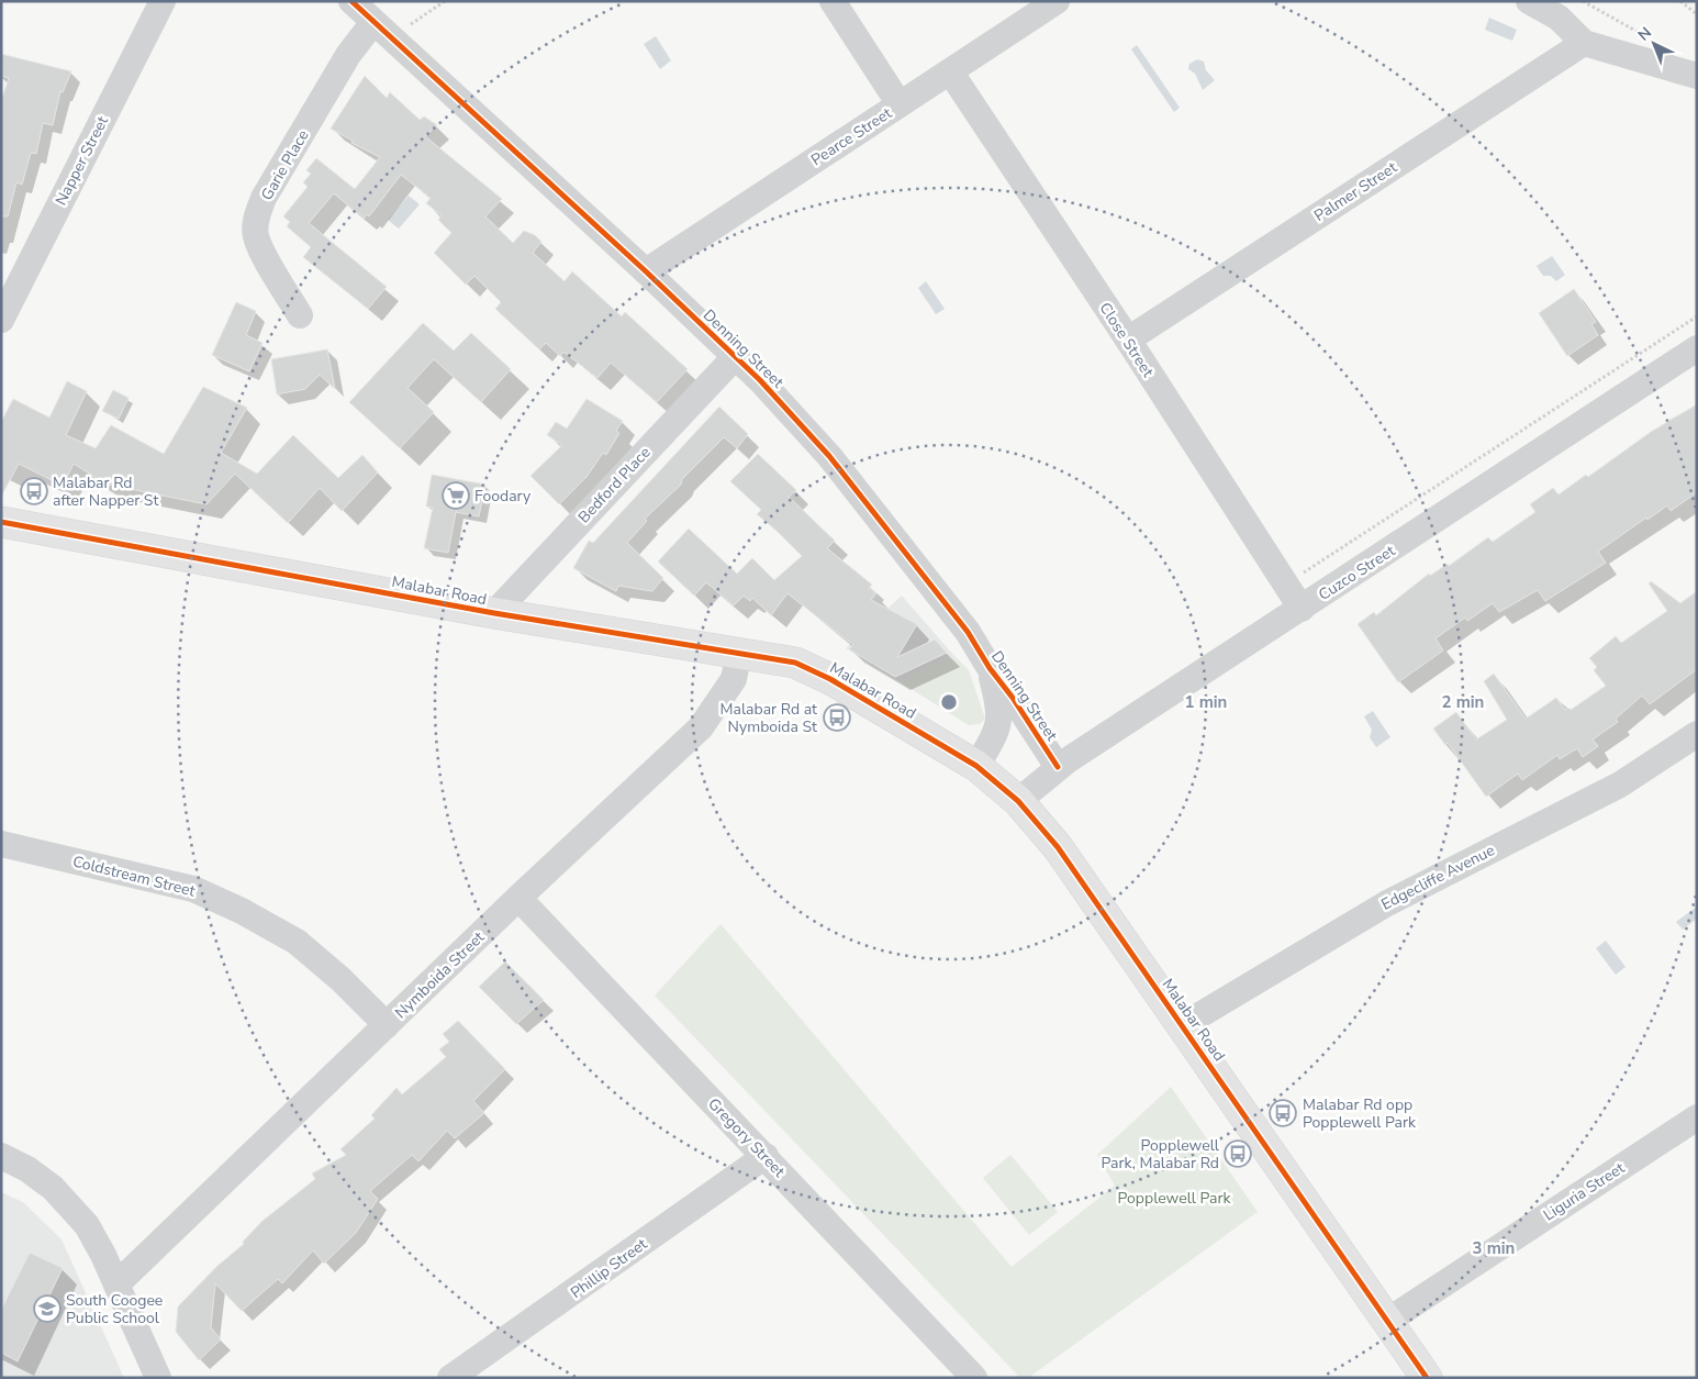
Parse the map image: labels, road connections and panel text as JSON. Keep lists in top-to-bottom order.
{
  "streets": {
    "main road": ["Malabar Road"],
    "street": [
      "Pearce Street",
      "Napper Street",
      "Garie Place",
      "Palmer Street",
      "Close Street",
      "Denning Street",
      "Bedford Place",
      "Cuzco Street",
      "Coldstream Street",
      "Edgecliffe Avenue",
      "Nymboida Street",
      "Gregory Street",
      "Liguria Street",
      "Phillip Street"
    ]
  },
  "crossings": [
    ["Pearce Street", "Close Street"],
    ["Pearce Street", "Denning Street"],
    ["Garie Place", "Denning Street"],
    ["Palmer Street", "Close Street"],
    ["Close Street", "Cuzco Street"],
    ["Denning Street", "Bedford Place"],
    ["Denning Street", "Cuzco Street"],
    ["Denning Street", "Malabar Road"],
    ["Bedford Place", "Malabar Road"],
    ["Cuzco Street", "Malabar Road"],
    ["Malabar Road", "Edgecliffe Avenue"],
    ["Malabar Road", "Nymboida Street"],
    ["Malabar Road", "Liguria Street"],
    ["Coldstream Street", "Nymboida Street"],
    ["Nymboida Street", "Gregory Street"],
    ["Gregory Street", "Phillip Street"]
  ],
  "parks": ["Popplewell Park"],
  "places": {
    "bus stop": [
      "Malabar Rd after Napper St",
      "Malabar Rd at Nymboida St",
      "Malabar Rd opp Popplewell Park",
      "Popplewell Park, Malabar Rd"
    ],
    "supermarket": ["Foodary"],
    "school or university": ["South Coogee Public School"]
  },
  "north": "top left",
  "rings": ["1 min", "2 min", "3 min"]
}
